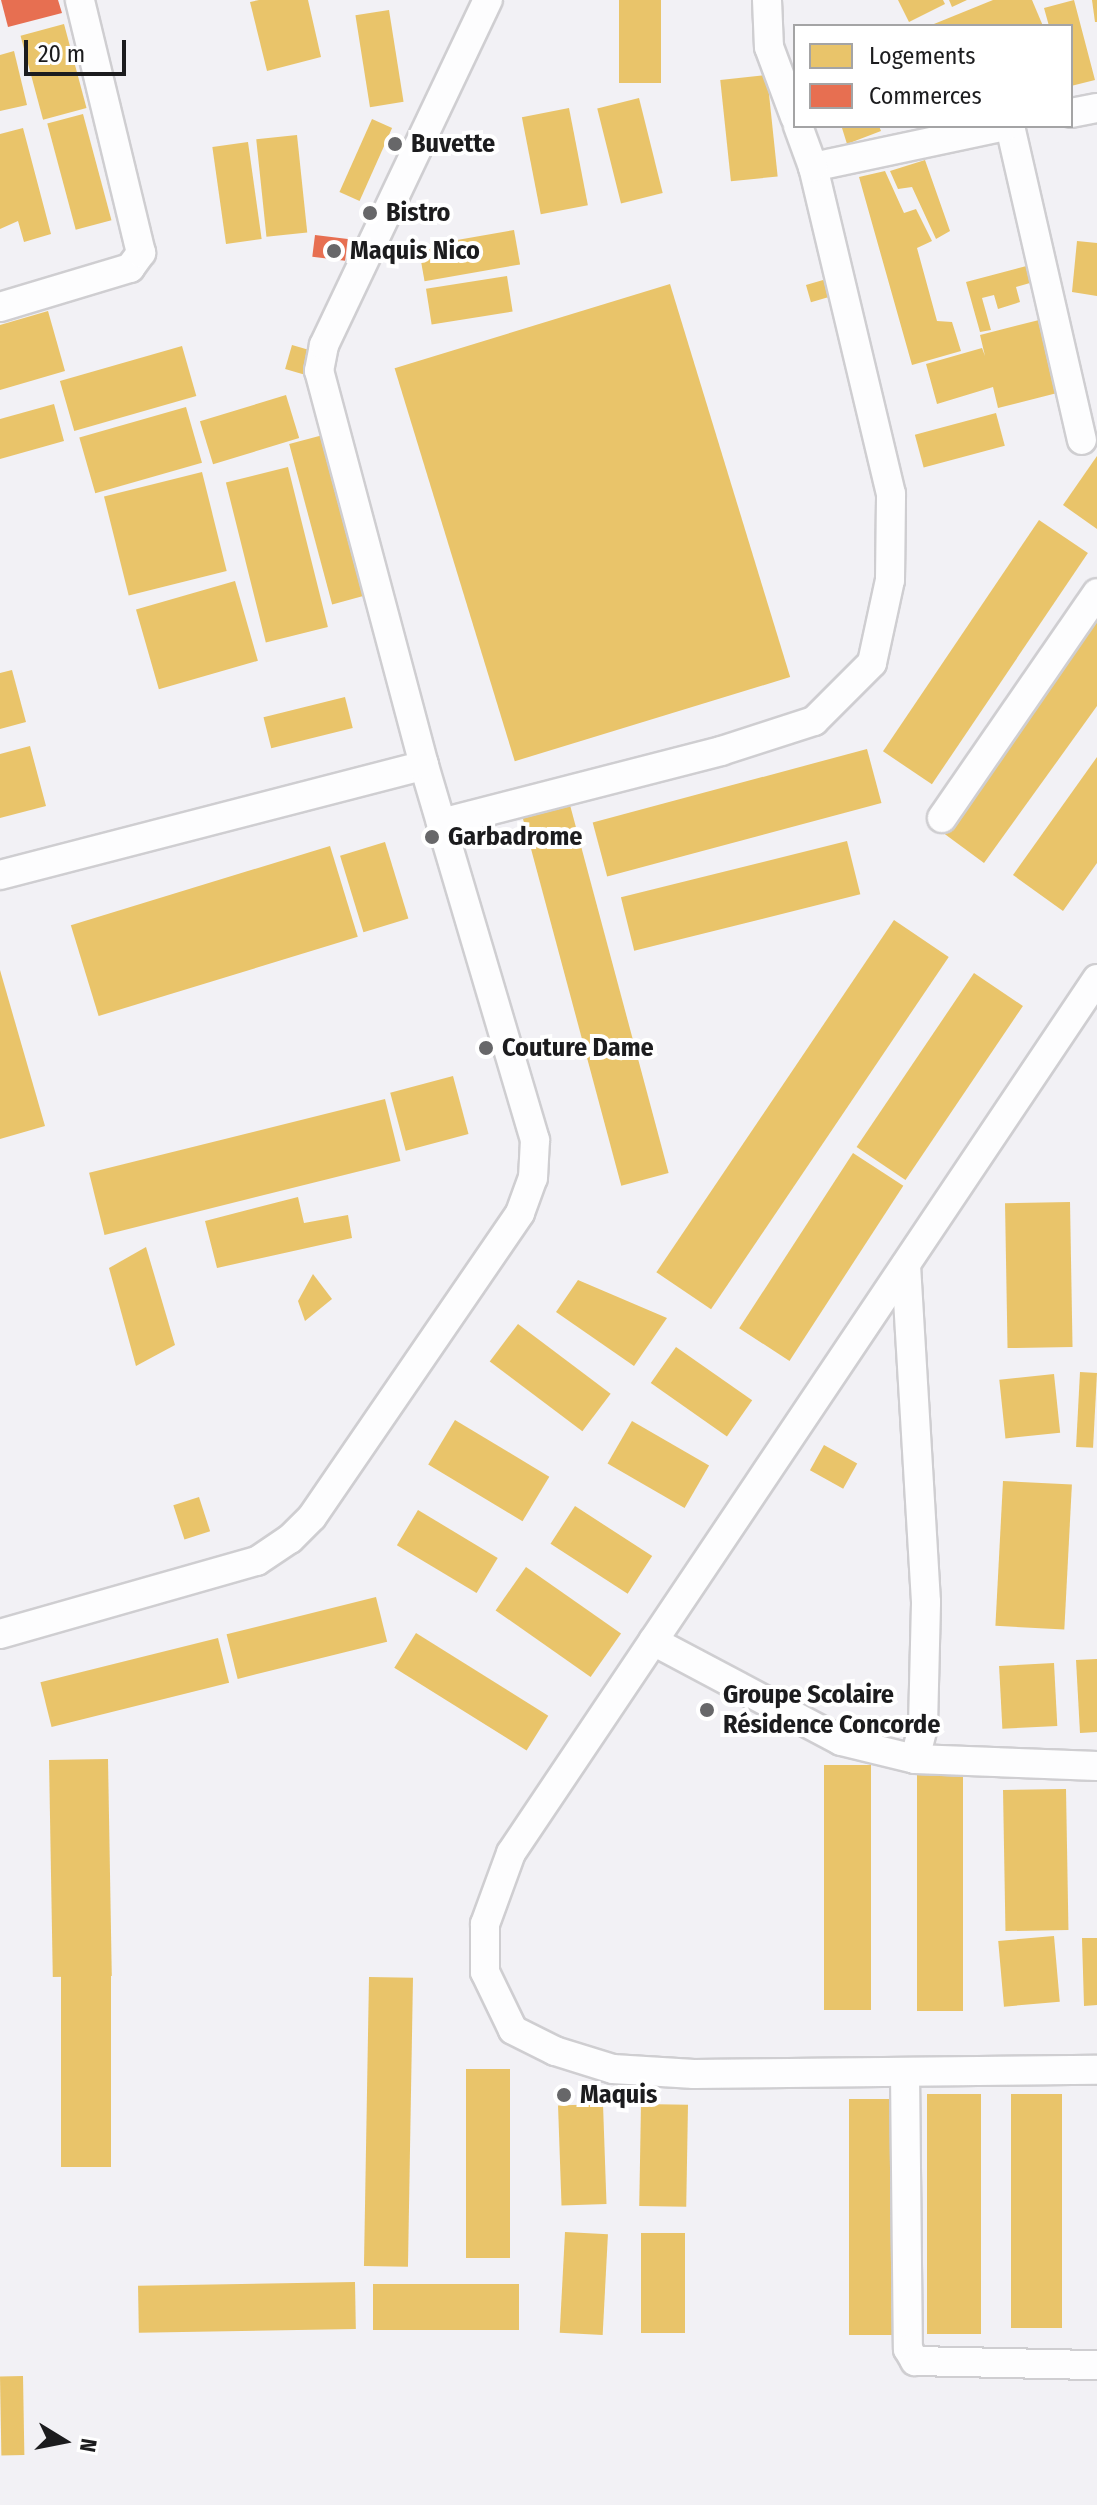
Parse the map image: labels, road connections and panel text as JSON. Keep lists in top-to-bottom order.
{
  "places": [
    "Buvette",
    "Bistro",
    "Maquis Nico",
    "Garbadrome",
    "Couture Dame",
    "Groupe Scolaire Résidence Concorde",
    "Maquis"
  ],
  "legend": ["Logements", "Commerces"],
  "scale_bar": "20 m",
  "north": "right"
}
